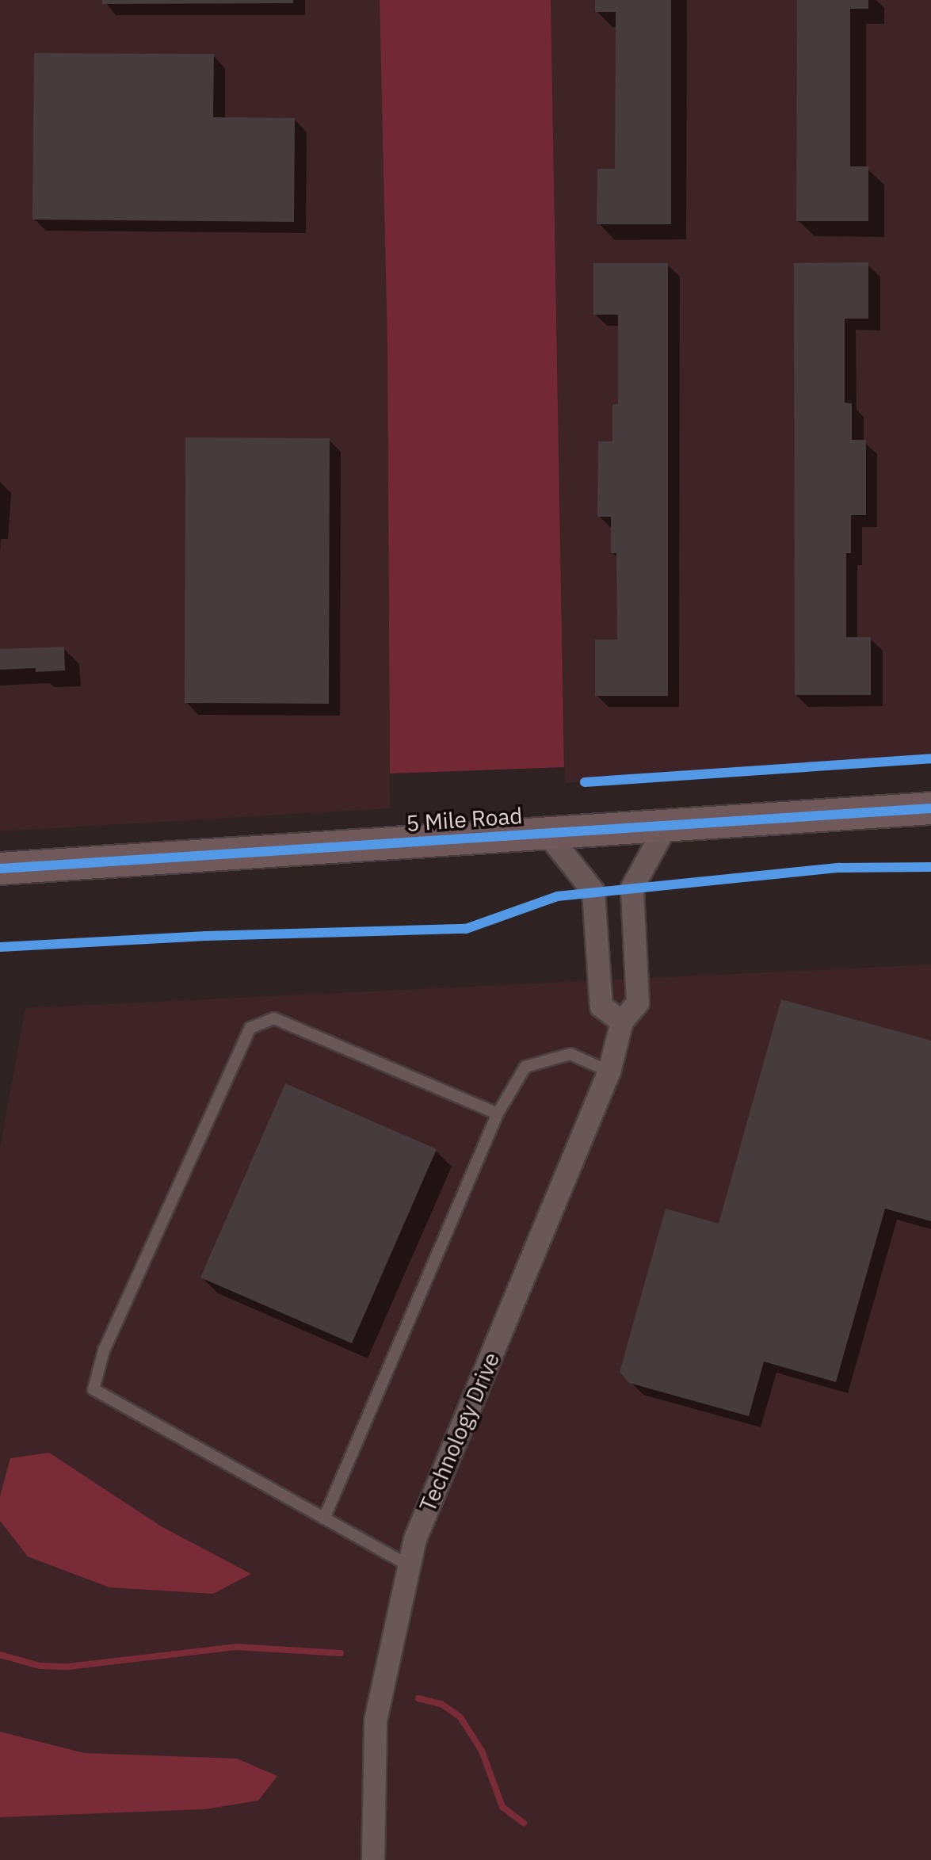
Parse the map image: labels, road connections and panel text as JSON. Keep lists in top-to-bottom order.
{
  "streets": {
    "street": ["5 Mile Road", "Technology Drive"]
  },
  "crossings": [
    ["5 Mile Road", "Technology Drive"]
  ]
}
